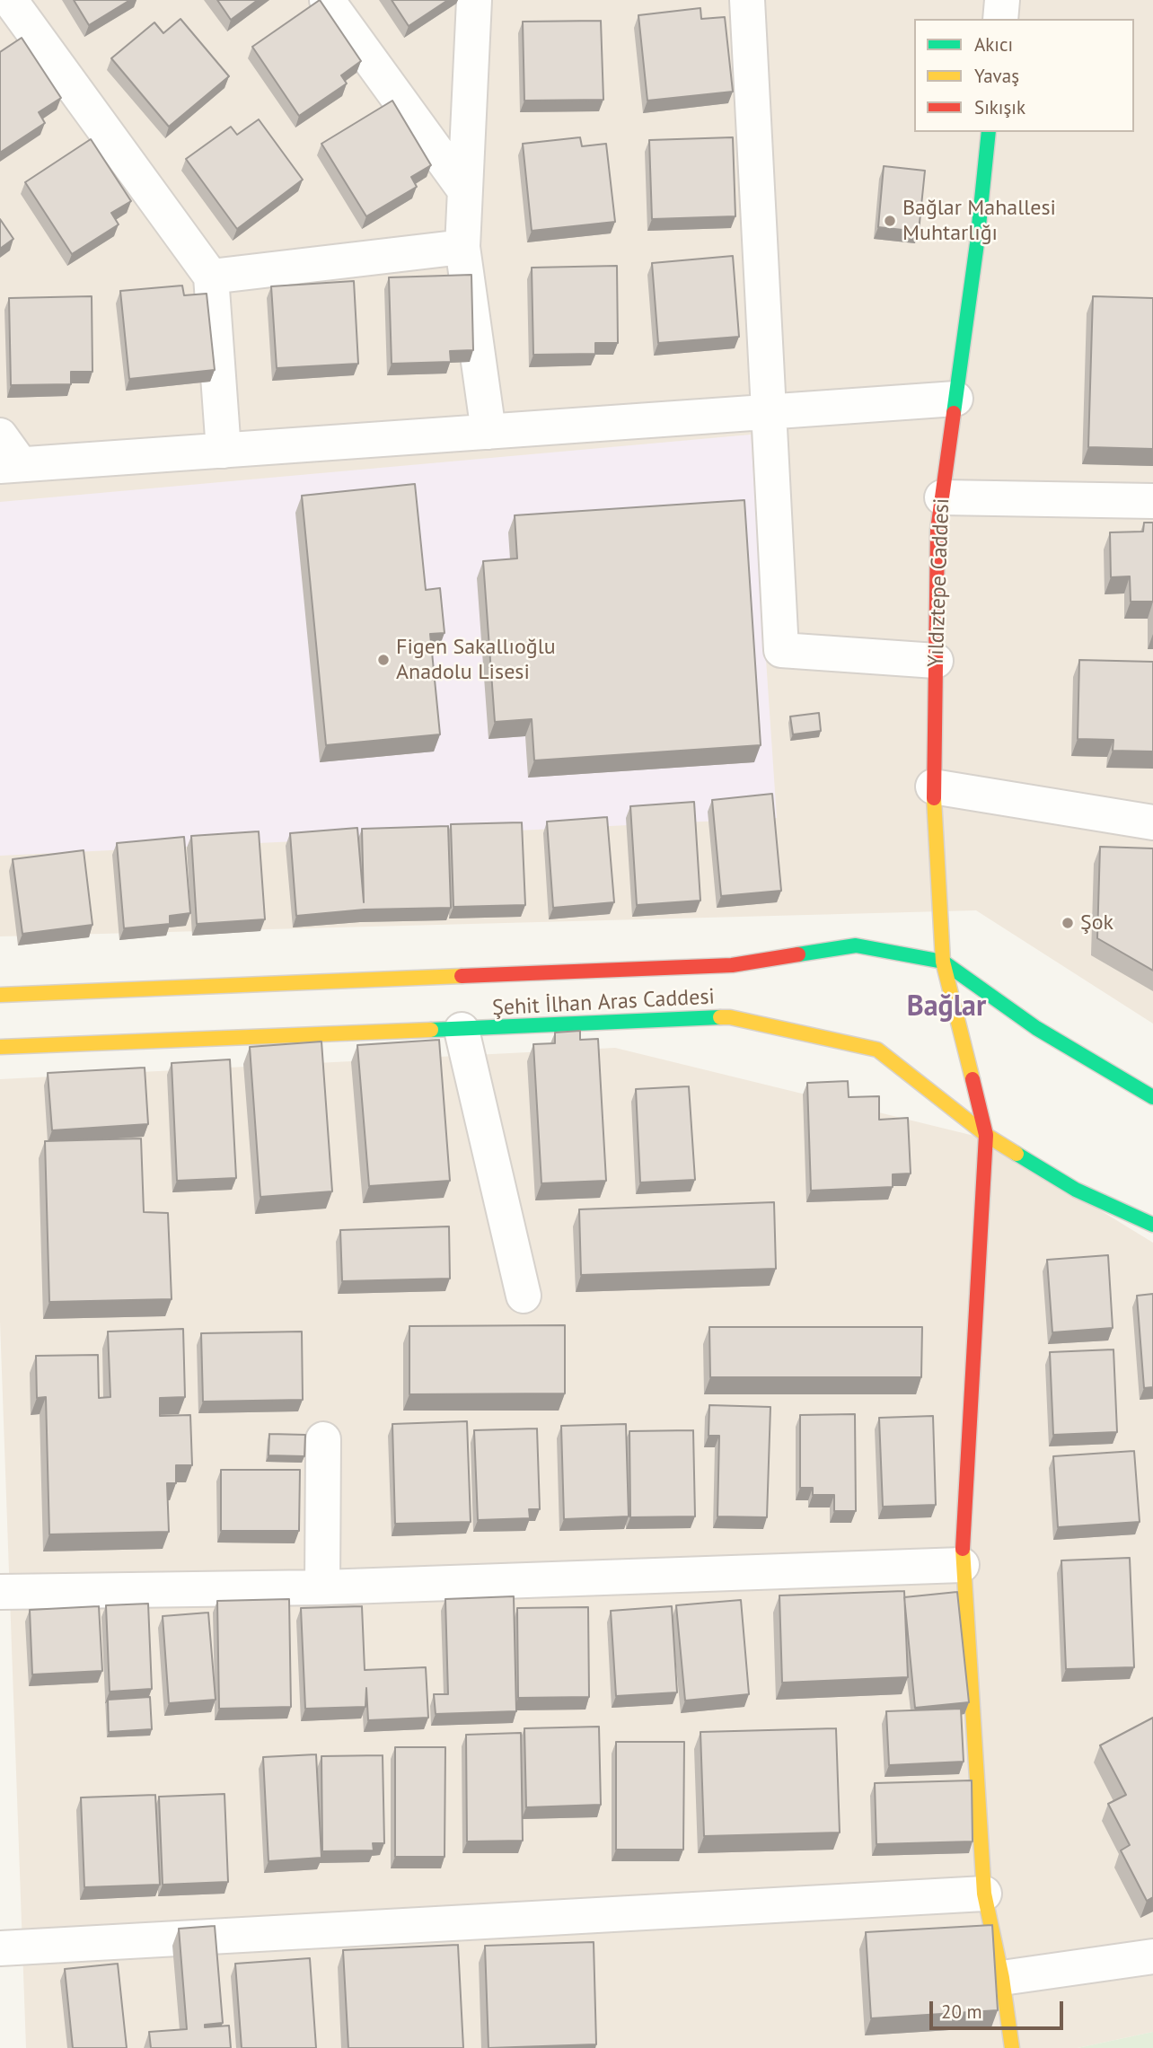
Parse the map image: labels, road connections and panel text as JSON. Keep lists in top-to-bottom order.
{
  "streets": {
    "main road": ["Yıldıztepe Caddesi", "Şehit İlhan Aras Caddesi"]
  },
  "crossings": [
    ["Yıldıztepe Caddesi", "Şehit İlhan Aras Caddesi"]
  ],
  "districts": ["Bağlar"],
  "places": ["Bağlar Mahallesi Muhtarlığı", "Figen Sakallıoğlu Anadolu Lisesi", "Şok"],
  "legend": ["Akıcı", "Yavaş", "Sıkışık"],
  "scale_bar": "20 m"
}
